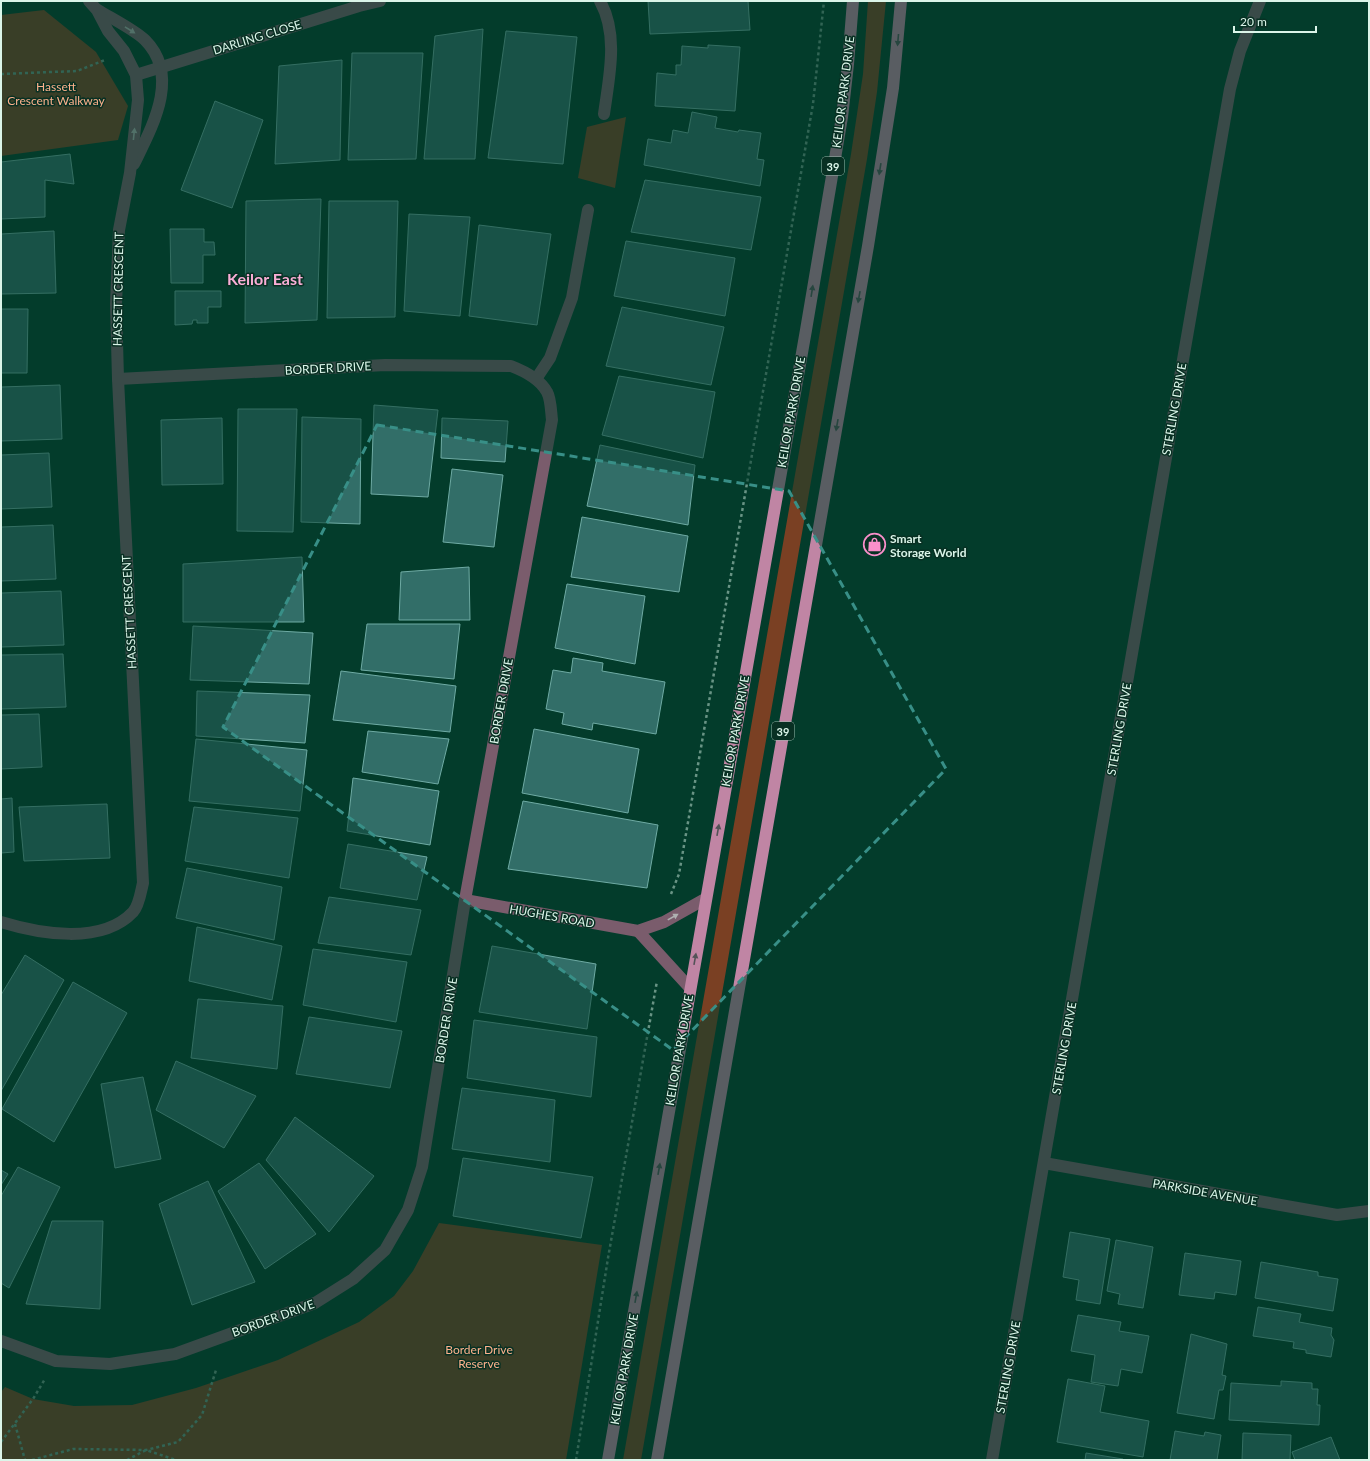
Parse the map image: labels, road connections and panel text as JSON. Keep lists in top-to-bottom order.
{
  "streets": {
    "main road": ["KEILOR PARK DRIVE", "39"],
    "street": [
      "DARLING CLOSE",
      "HASSETT CRESCENT",
      "BORDER DRIVE",
      "STERLING DRIVE",
      "HUGHES ROAD",
      "PARKSIDE AVENUE"
    ]
  },
  "crossings": [
    ["DARLING CLOSE", "HASSETT CRESCENT"],
    ["KEILOR PARK DRIVE", "HUGHES ROAD"],
    ["HASSETT CRESCENT", "BORDER DRIVE"],
    ["BORDER DRIVE", "HUGHES ROAD"],
    ["STERLING DRIVE", "PARKSIDE AVENUE"]
  ],
  "districts": ["Keilor East"],
  "parks": ["Hassett Crescent Walkway", "Border Drive Reserve"],
  "places": {
    "shop": ["Smart Storage World"]
  },
  "scale_bar": "20 m"
}
